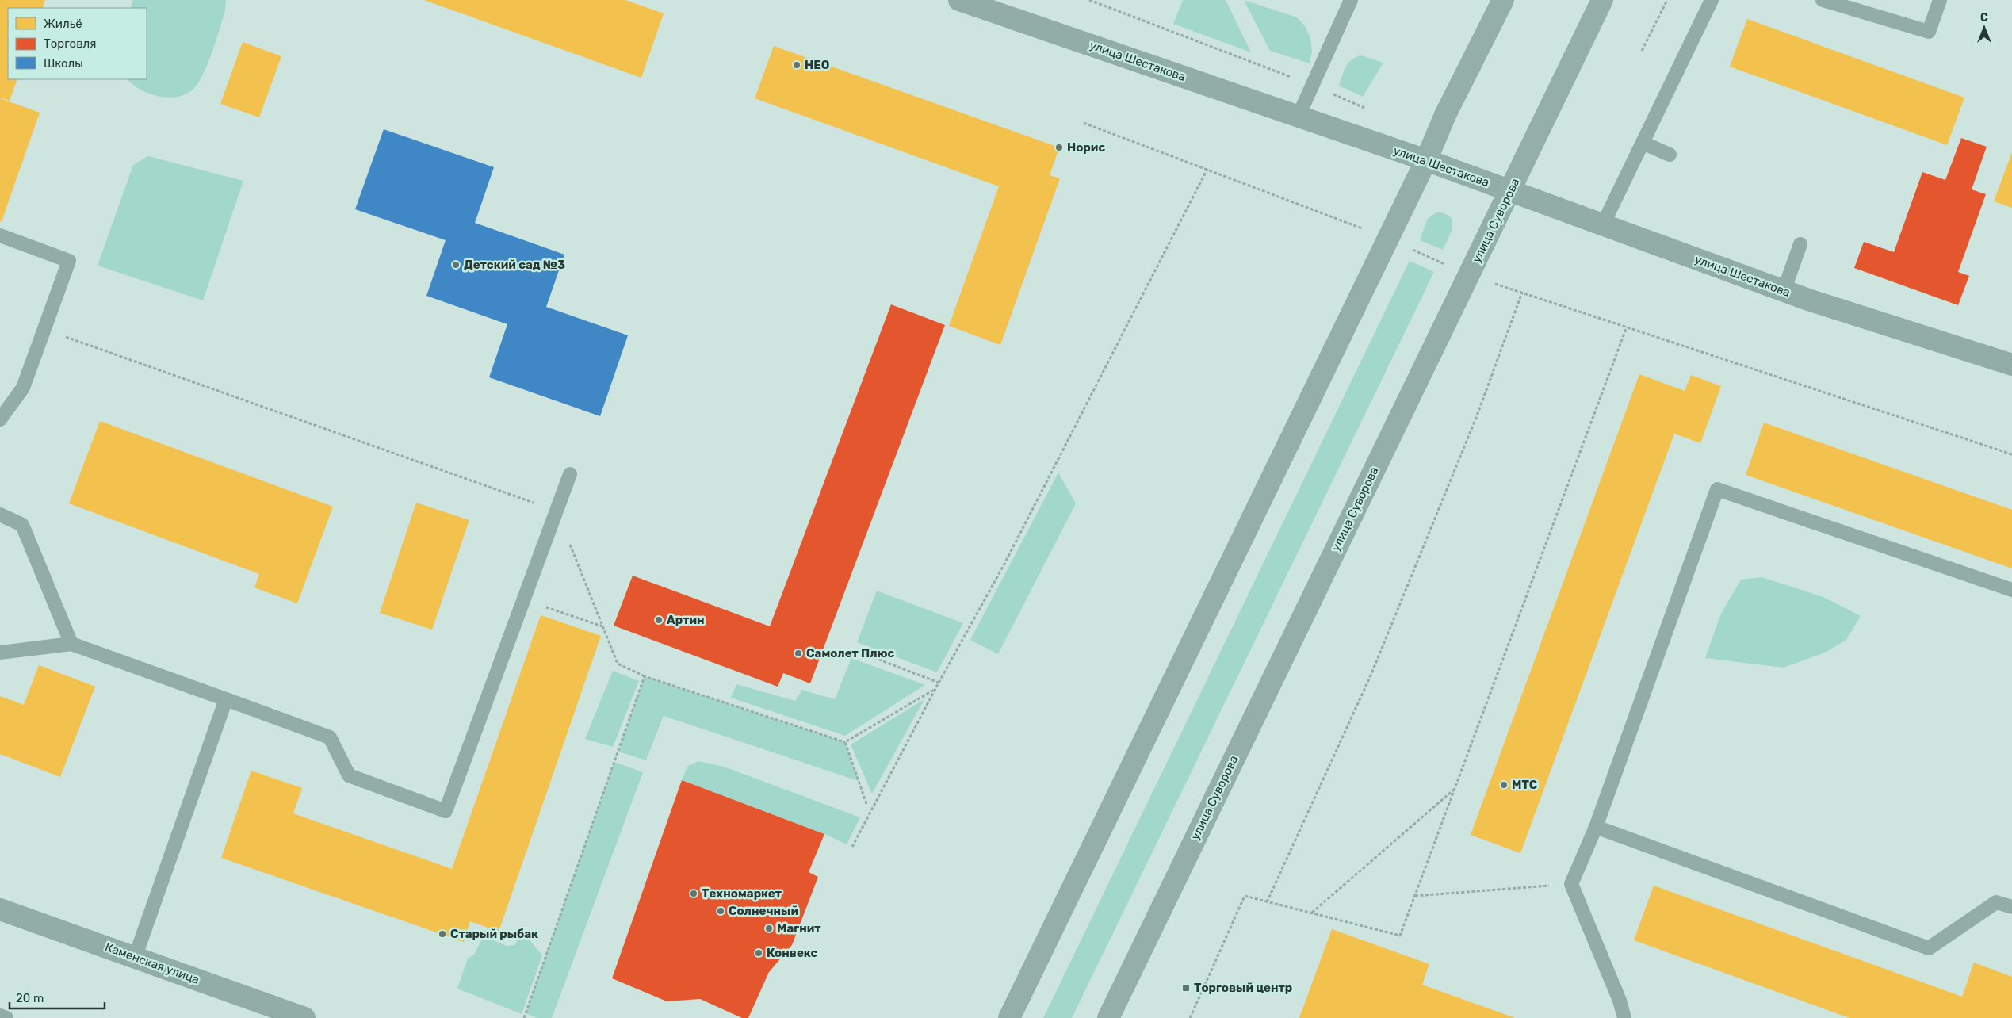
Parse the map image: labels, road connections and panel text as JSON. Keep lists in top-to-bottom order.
{
  "streets": {
    "main road": ["улица Суворова"],
    "street": ["улица Шестакова", "Каменская улица"]
  },
  "crossings": [
    ["улица Шестакова", "улица Суворова"]
  ],
  "places": {
    "other": [
      "НЕО",
      "Норис",
      "Детский сад №3",
      "Артин",
      "Самолет Плюс",
      "МТС",
      "Техномаркет",
      "Солнечный",
      "Магнит",
      "Старый рыбак",
      "Конвекс"
    ],
    "transit": ["Торговый центр"]
  },
  "legend": ["Жильё", "Торговля", "Школы"],
  "scale_bar": "20 m",
  "north": "top"
}
